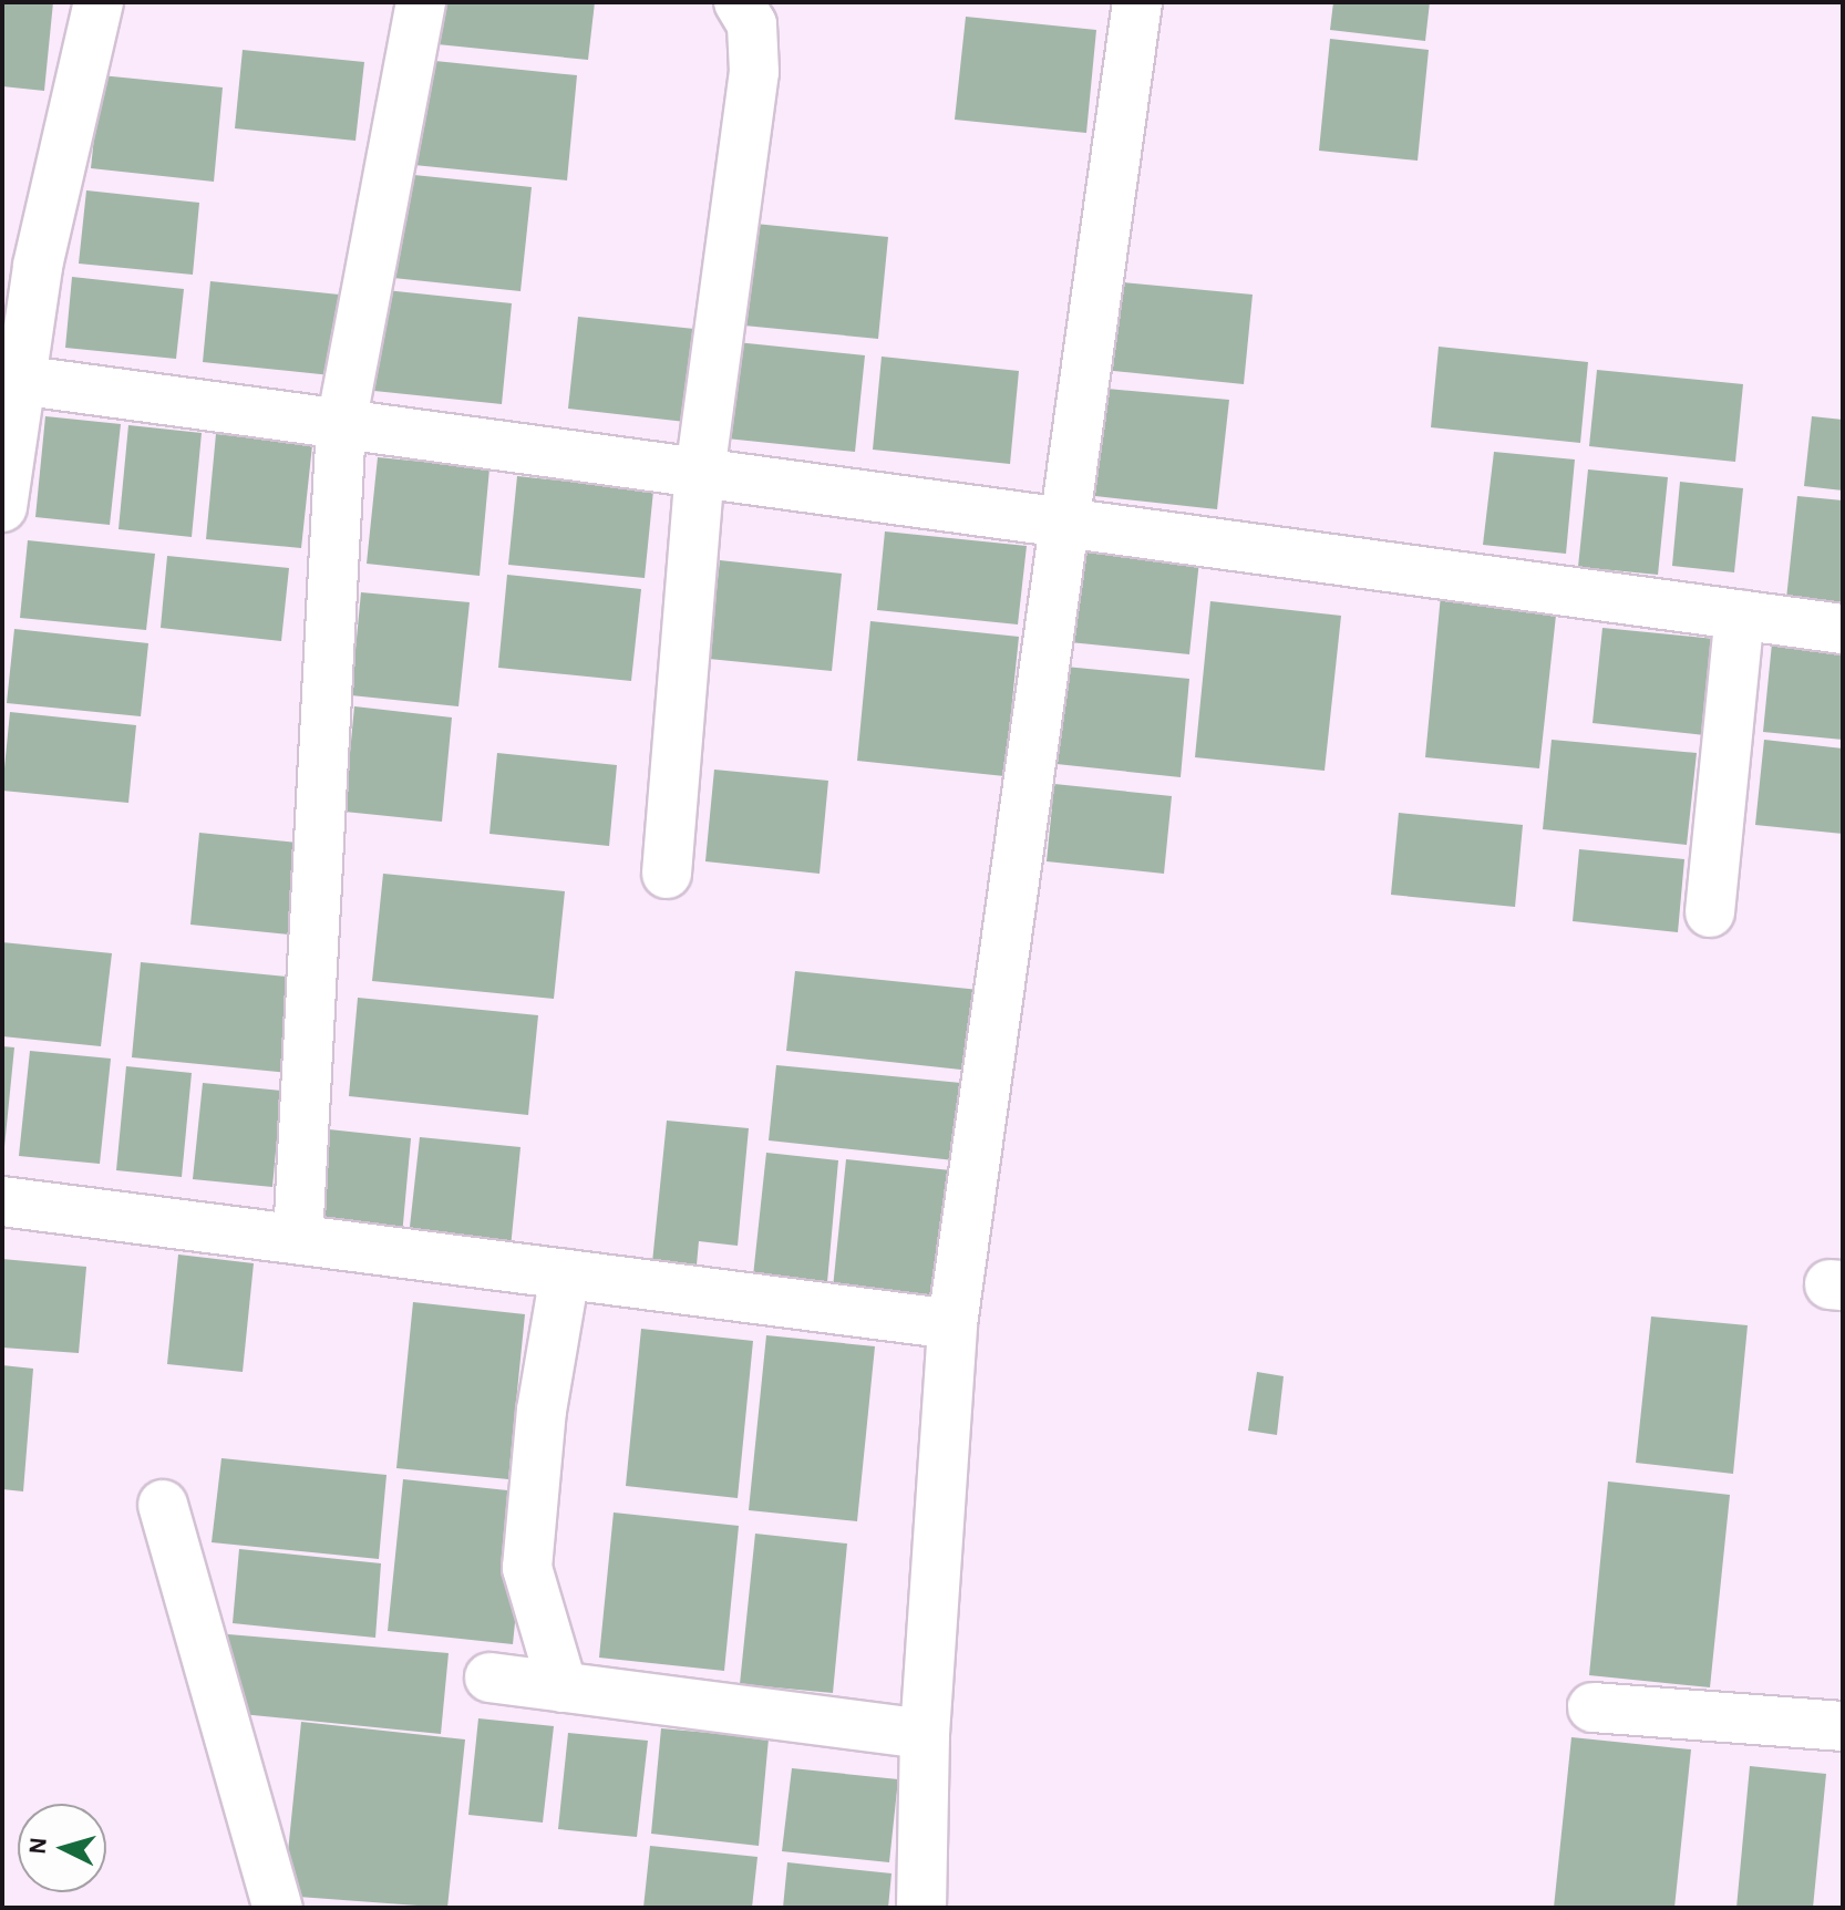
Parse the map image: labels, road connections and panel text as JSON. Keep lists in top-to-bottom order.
{
  "north": "left"
}
